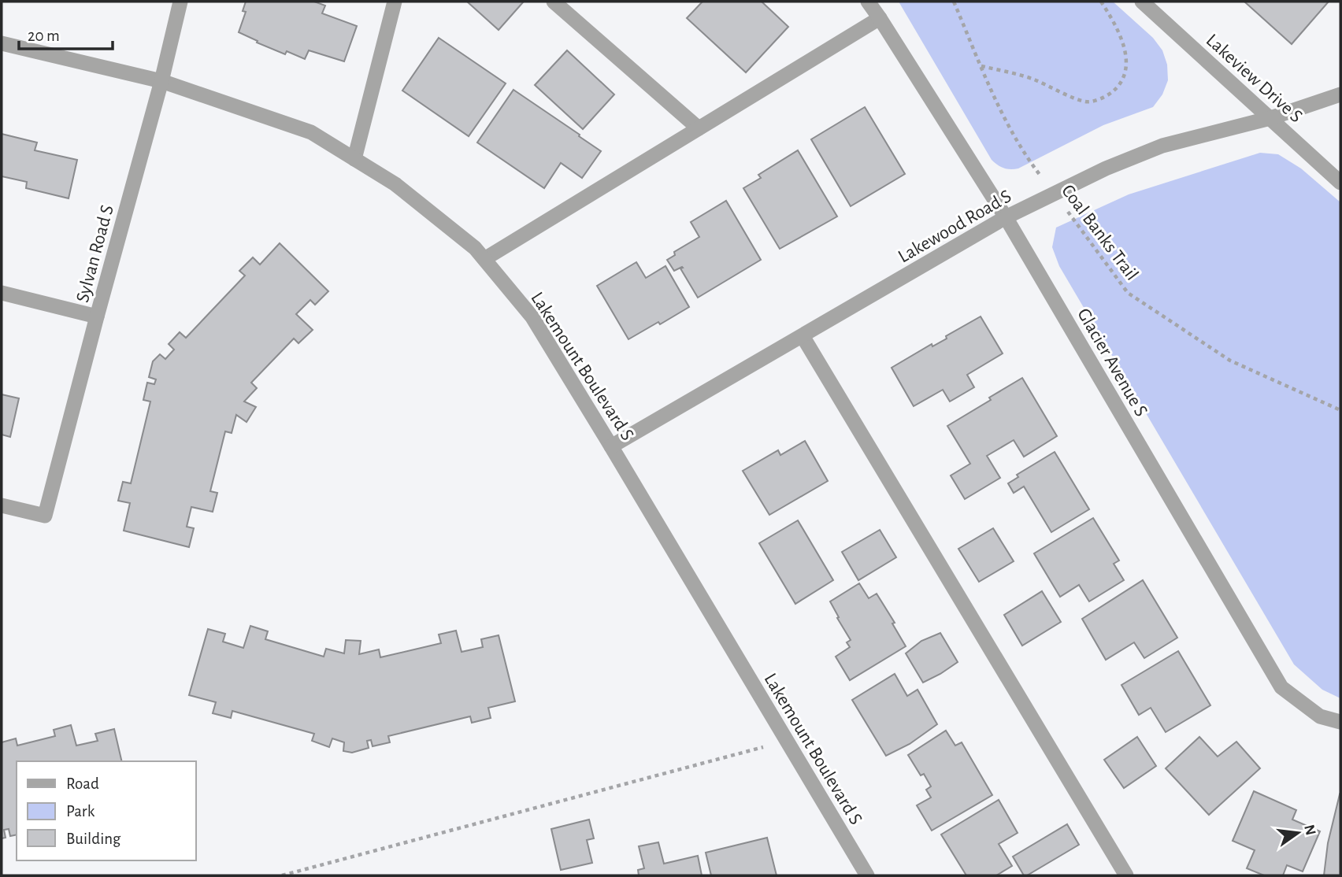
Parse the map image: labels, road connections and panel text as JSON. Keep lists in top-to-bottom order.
{
  "streets": {
    "street": [
      "Lakeview Drive S",
      "Lakewood Road S",
      "Sylvan Road S",
      "Glacier Avenue S",
      "Lakemount Boulevard S"
    ],
    "path": ["Coal Banks Trail"]
  },
  "crossings": [
    ["Lakeview Drive S", "Lakewood Road S"],
    ["Lakewood Road S", "Coal Banks Trail"],
    ["Lakewood Road S", "Glacier Avenue S"],
    ["Lakewood Road S", "Lakemount Boulevard S"],
    ["Sylvan Road S", "Lakemount Boulevard S"]
  ],
  "legend": ["Road", "Park", "Building"],
  "scale_bar": "20 m",
  "north": "right"
}
